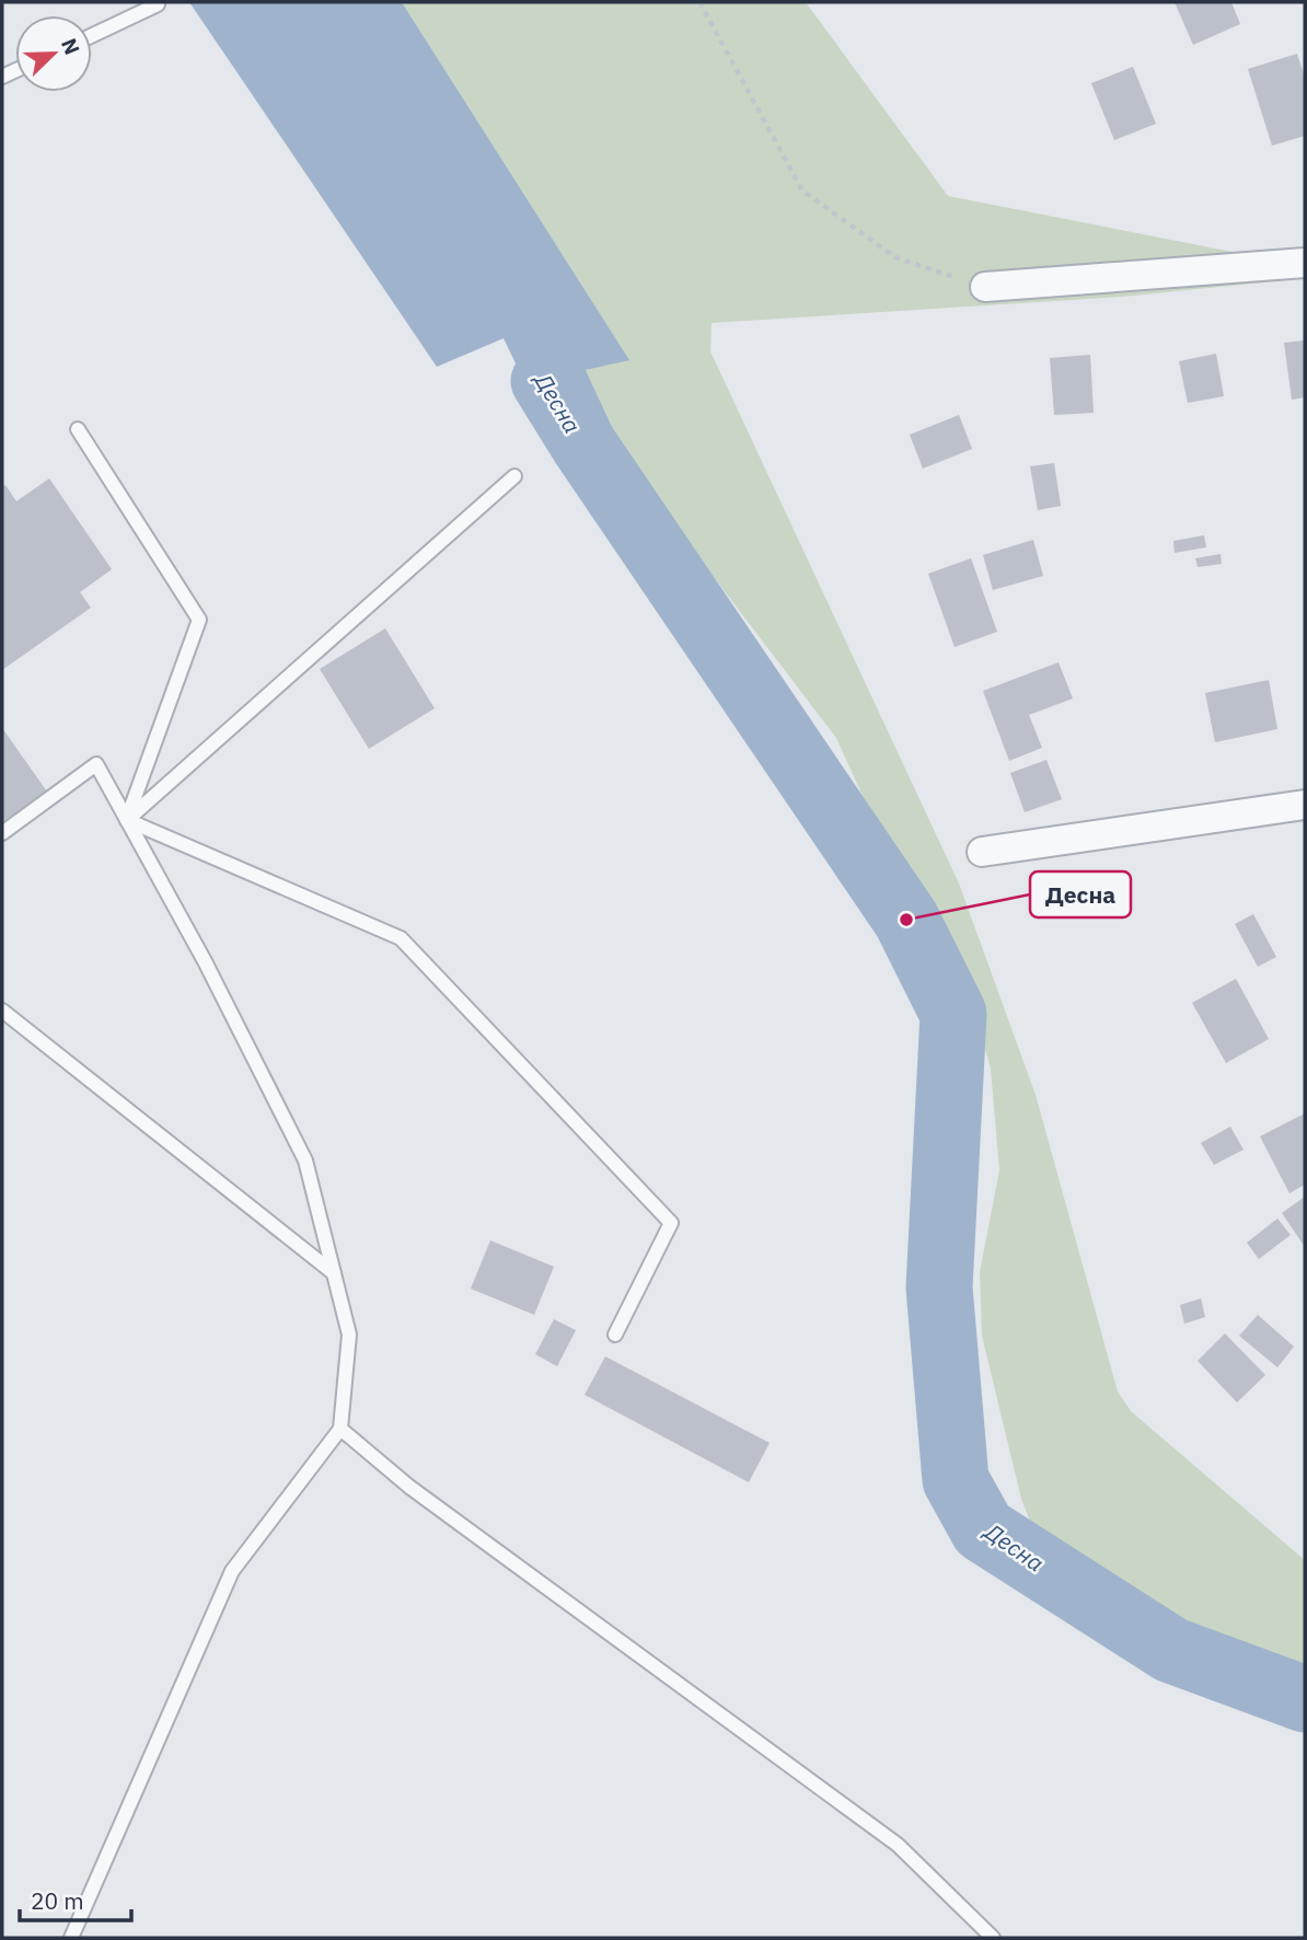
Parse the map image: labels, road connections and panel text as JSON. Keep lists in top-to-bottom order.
{
  "water": ["Десна"],
  "places": ["Десна"],
  "scale_bar": "20 m",
  "north": "top right"
}
